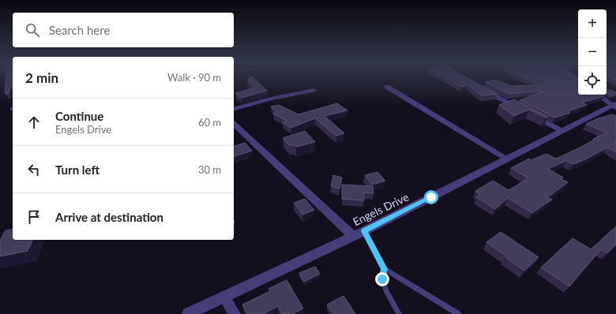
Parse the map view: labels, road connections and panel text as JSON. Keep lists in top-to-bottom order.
{
  "streets": {
    "street": ["Engels Drive"]
  },
  "page": {
    "map_buttons": ["+", "−"],
    "search": "Search here",
    "heading": ["2 min", "Walk · 90 m"],
    "list": [
      ["Continue", "Engels Drive", "60 m"],
      ["Turn left", "30 m"],
      "Arrive at destination"
    ]
  }
}
